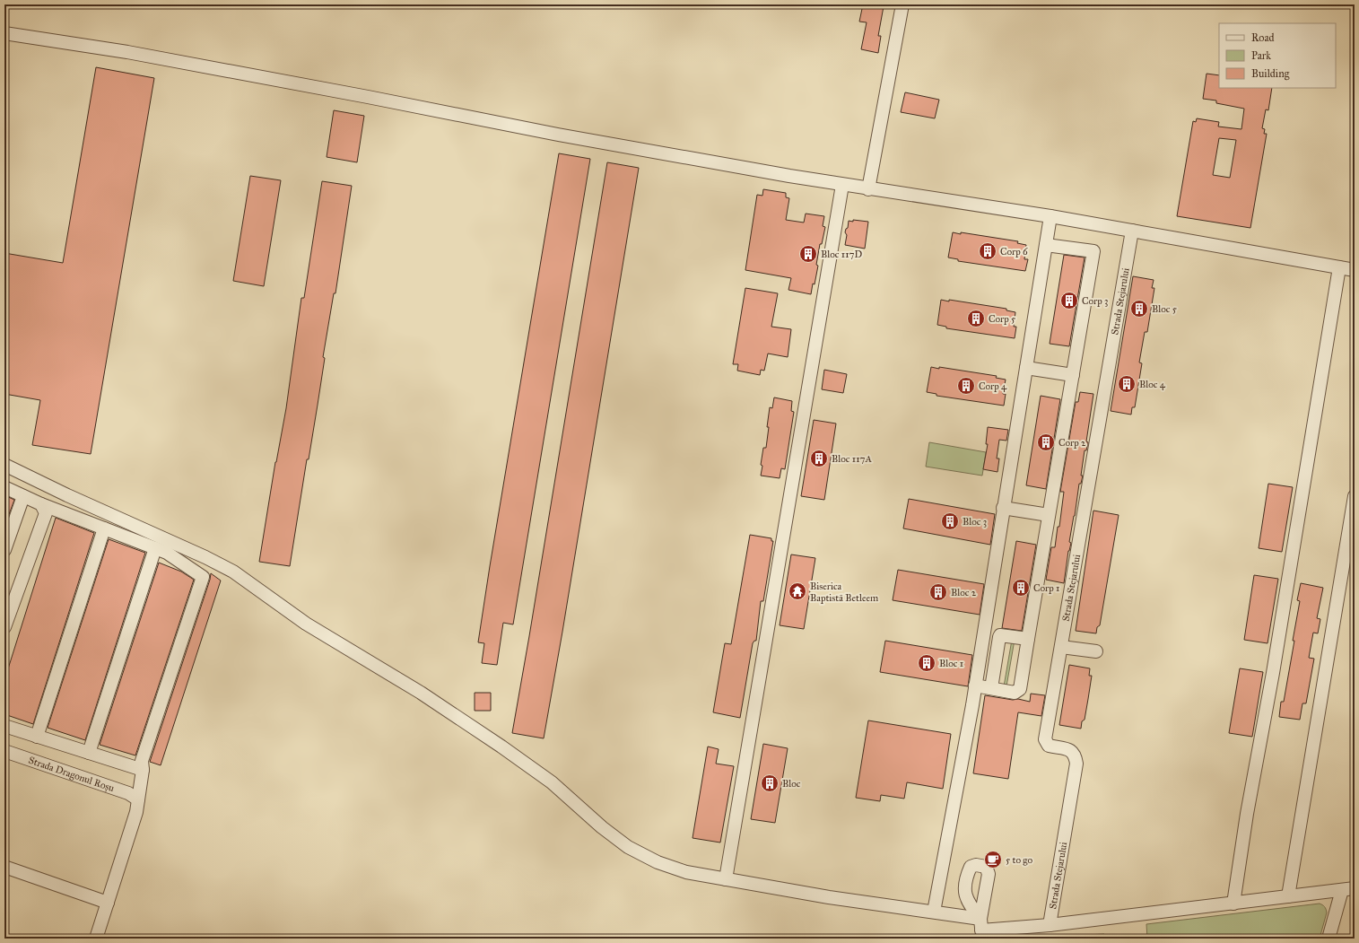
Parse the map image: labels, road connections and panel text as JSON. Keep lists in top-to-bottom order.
{
  "streets": {
    "street": ["Strada Stejarului", "Strada Dragonul Roșu"]
  },
  "places": {
    "building": [
      "Corp 6",
      "Bloc 117D",
      "Corp 3",
      "Bloc 5",
      "Corp 5",
      "Bloc 4",
      "Corp 4",
      "Corp 2",
      "Bloc 117A",
      "Bloc 3",
      "Corp 1",
      "Bloc 2",
      "Bloc 1",
      "Bloc"
    ],
    "temple": ["Biserica Baptistă Betleem"],
    "cafe": ["5 to go"]
  },
  "legend": ["Road", "Park", "Building"]
}
